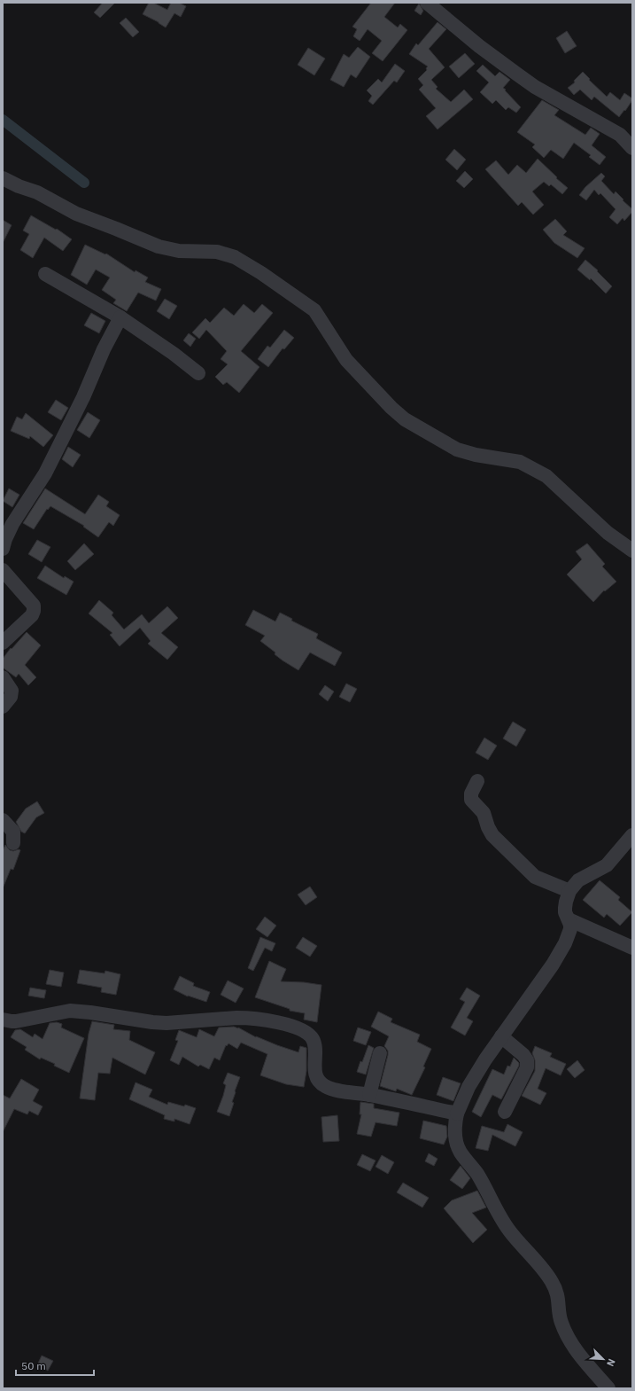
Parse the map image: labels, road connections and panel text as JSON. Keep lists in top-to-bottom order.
{
  "scale_bar": "50 m",
  "north": "bottom right"
}
